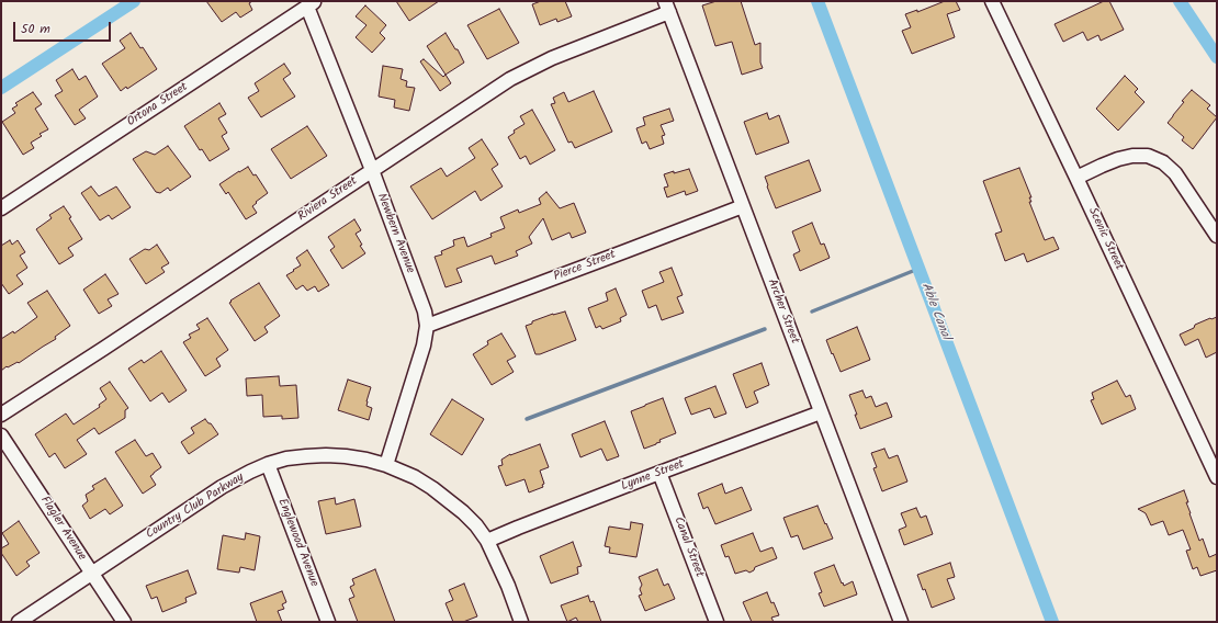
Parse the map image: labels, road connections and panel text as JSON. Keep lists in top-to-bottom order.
{
  "streets": {
    "street": [
      "Ortona Street",
      "Riviera Street",
      "Newbern Avenue",
      "Scenic Street",
      "Pierce Street",
      "Archer Street",
      "Lynne Street",
      "Country Club Parkway",
      "Flagler Avenue",
      "Englewood Avenue",
      "Canal Street"
    ]
  },
  "crossings": [
    ["Ortona Street", "Newbern Avenue"],
    ["Riviera Street", "Newbern Avenue"],
    ["Riviera Street", "Archer Street"],
    ["Newbern Avenue", "Pierce Street"],
    ["Newbern Avenue", "Country Club Parkway"],
    ["Pierce Street", "Archer Street"],
    ["Archer Street", "Lynne Street"],
    ["Lynne Street", "Country Club Parkway"],
    ["Lynne Street", "Canal Street"],
    ["Country Club Parkway", "Flagler Avenue"],
    ["Country Club Parkway", "Englewood Avenue"]
  ],
  "water": ["Able Canal"],
  "scale_bar": "50 m"
}
